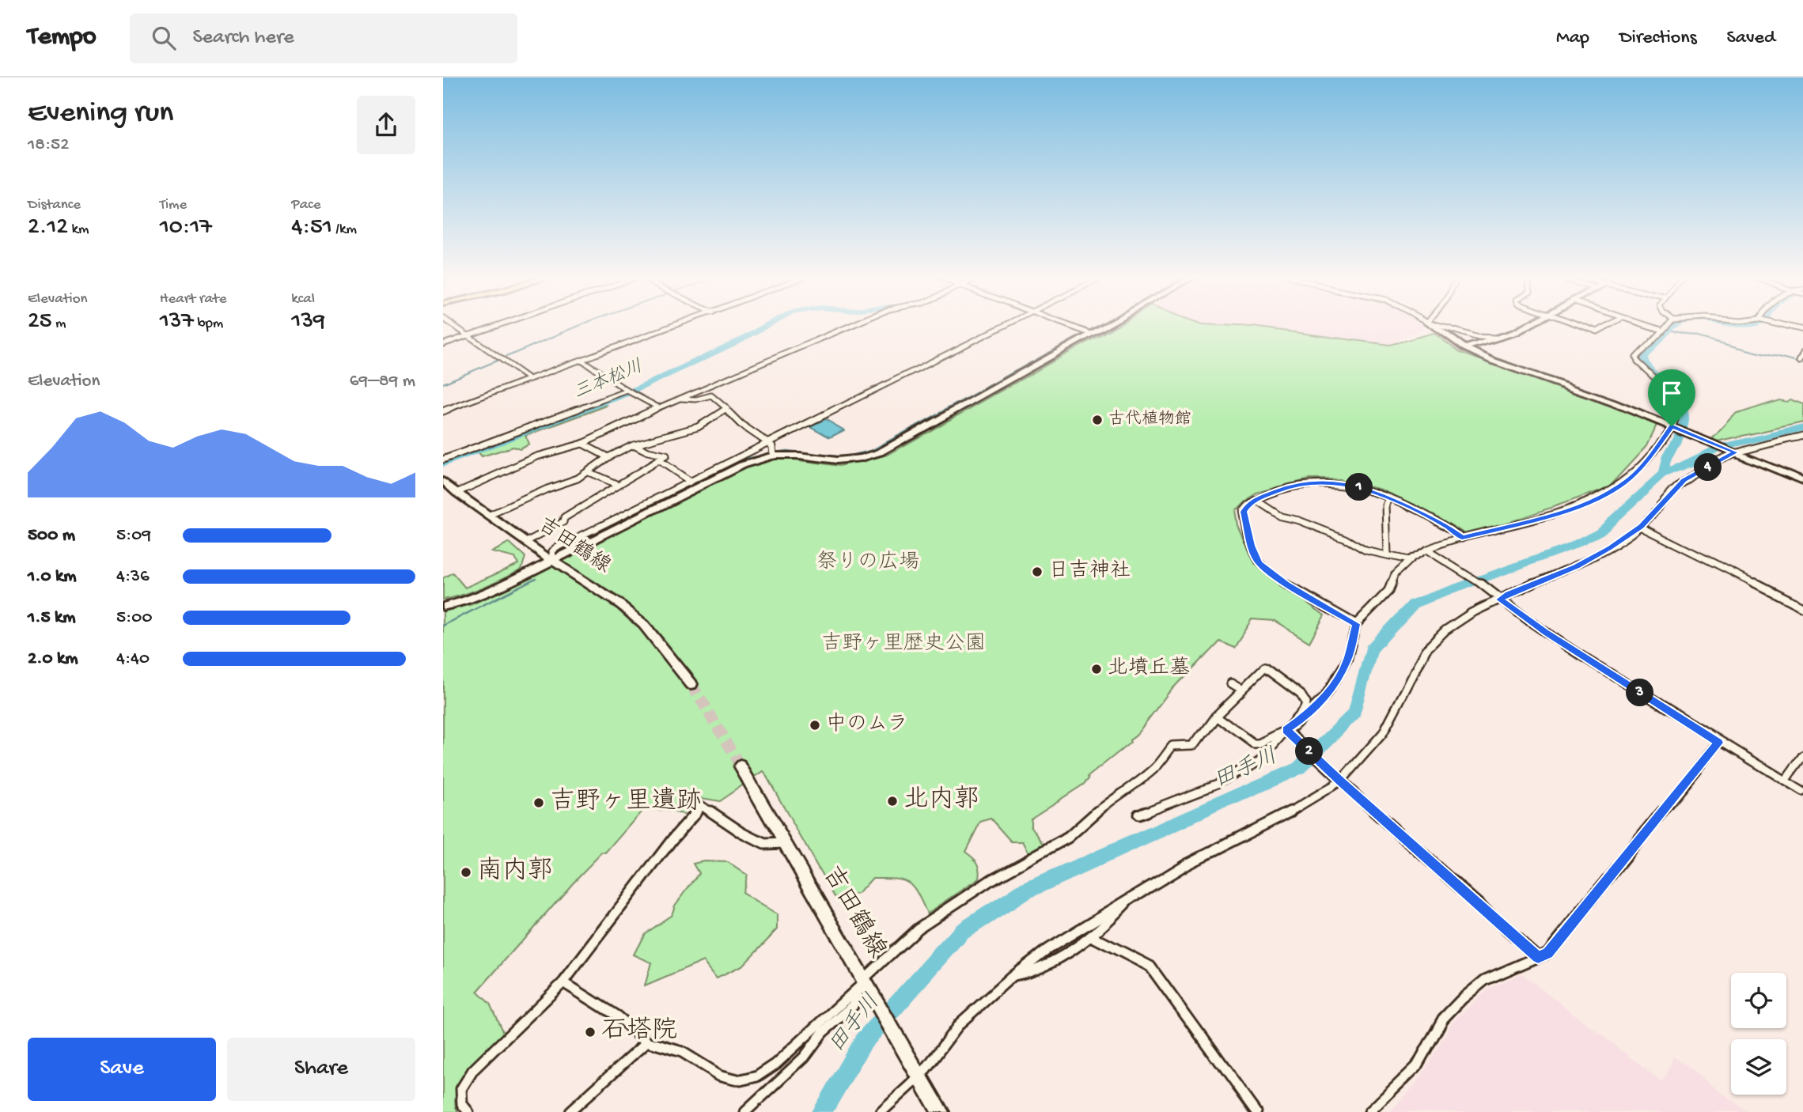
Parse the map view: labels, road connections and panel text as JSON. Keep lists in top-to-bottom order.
{
  "streets": {
    "main road": ["吉田鶴線"]
  },
  "water": ["三本松川", "田手川"],
  "parks": ["祭りの広場", "吉野ヶ里歴史公園"],
  "places": [
    "古代植物館",
    "日吉神社",
    "北墳丘墓",
    "中のムラ",
    "北内郭",
    "吉野ヶ里遺跡",
    "南内郭",
    "石塔院"
  ],
  "page": {
    "header": "Tempo",
    "search": "Search here",
    "nav": ["Map", "Directions", "Saved"],
    "heading": ["Evening run", "18:52"],
    "stats": [
      ["Distance", "2.12 km"],
      ["Time", "10:17"],
      ["Pace", "4:51 /km"],
      ["Elevation", "25 m"],
      ["Heart rate", "137 bpm"],
      ["kcal", "139"]
    ],
    "chart": ["Elevation", "69–89 m"],
    "pins": [
      "4",
      "1",
      "3",
      "2"
    ],
    "list": [
      {
        "name": "500 m",
        "note": "5:09"
      },
      {
        "name": "1.0 km",
        "note": "4:36"
      },
      {
        "name": "1.5 km",
        "note": "5:00"
      },
      {
        "name": "2.0 km",
        "note": "4:40"
      }
    ],
    "buttons": ["Save", "Share"]
  }
}
